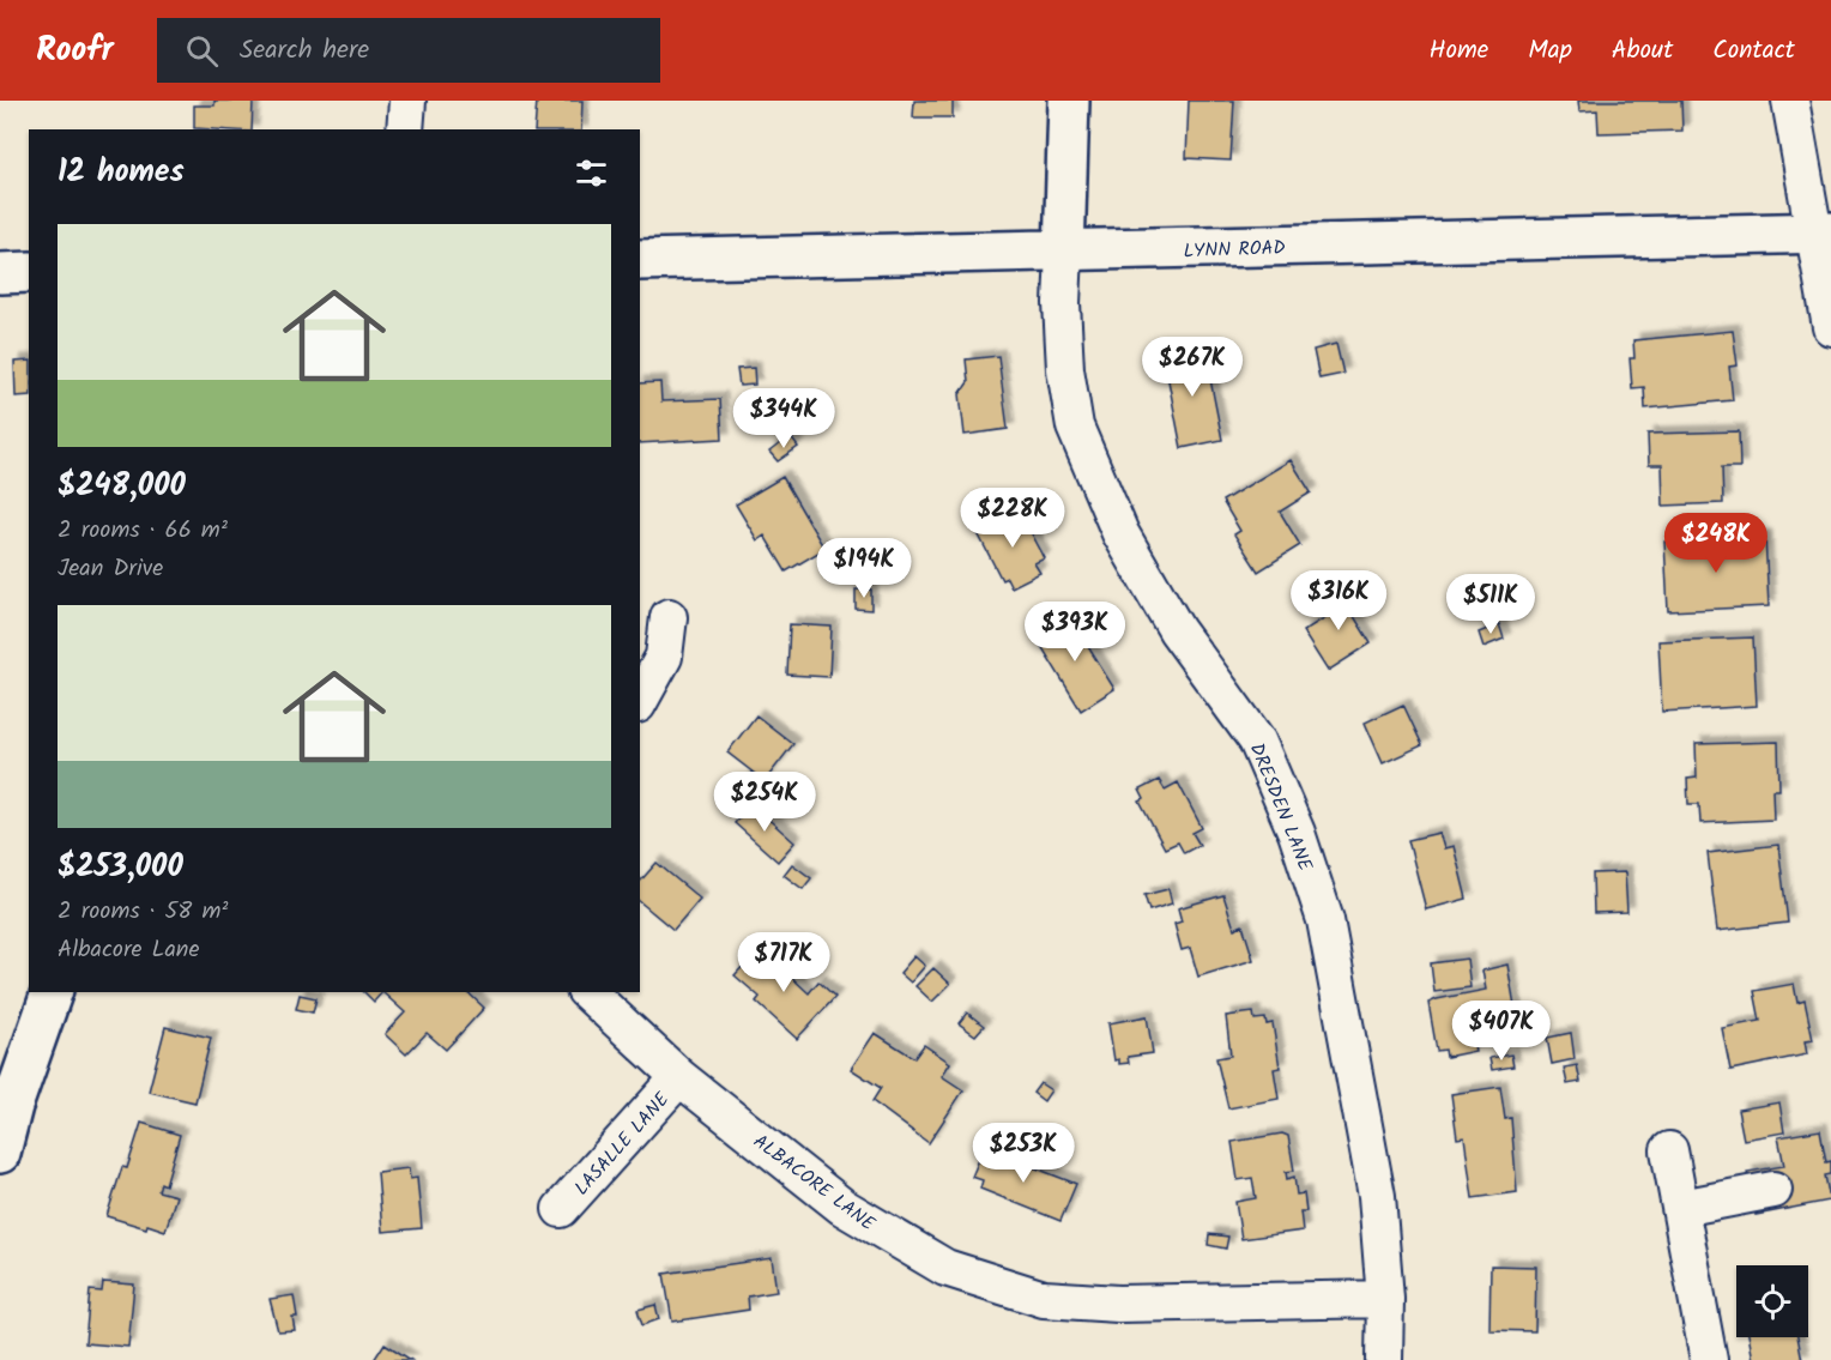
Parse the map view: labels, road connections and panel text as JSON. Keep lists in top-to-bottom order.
{
  "streets": {
    "main road": ["LYNN ROAD"],
    "street": ["DRESDEN LANE", "LASALLE LANE", "ALBACORE LANE"]
  },
  "crossings": [
    ["LYNN ROAD", "DRESDEN LANE"],
    ["DRESDEN LANE", "ALBACORE LANE"],
    ["LASALLE LANE", "ALBACORE LANE"]
  ],
  "page": {
    "header": "Roofr",
    "search": "Search here",
    "nav": [
      "Home",
      "Map",
      "About",
      "Contact"
    ],
    "heading": "12 homes",
    "list": [
      {
        "name": "$248,000",
        "note": "2 rooms · 66 m² · Jean Drive"
      },
      {
        "name": "$253,000",
        "note": "2 rooms · 58 m² · Albacore Lane"
      }
    ],
    "price": [
      "$267K",
      "$344K",
      "$228K",
      "$248K",
      "$194K",
      "$316K",
      "$511K",
      "$393K",
      "$254K",
      "$717K",
      "$407K",
      "$253K"
    ]
  }
}
